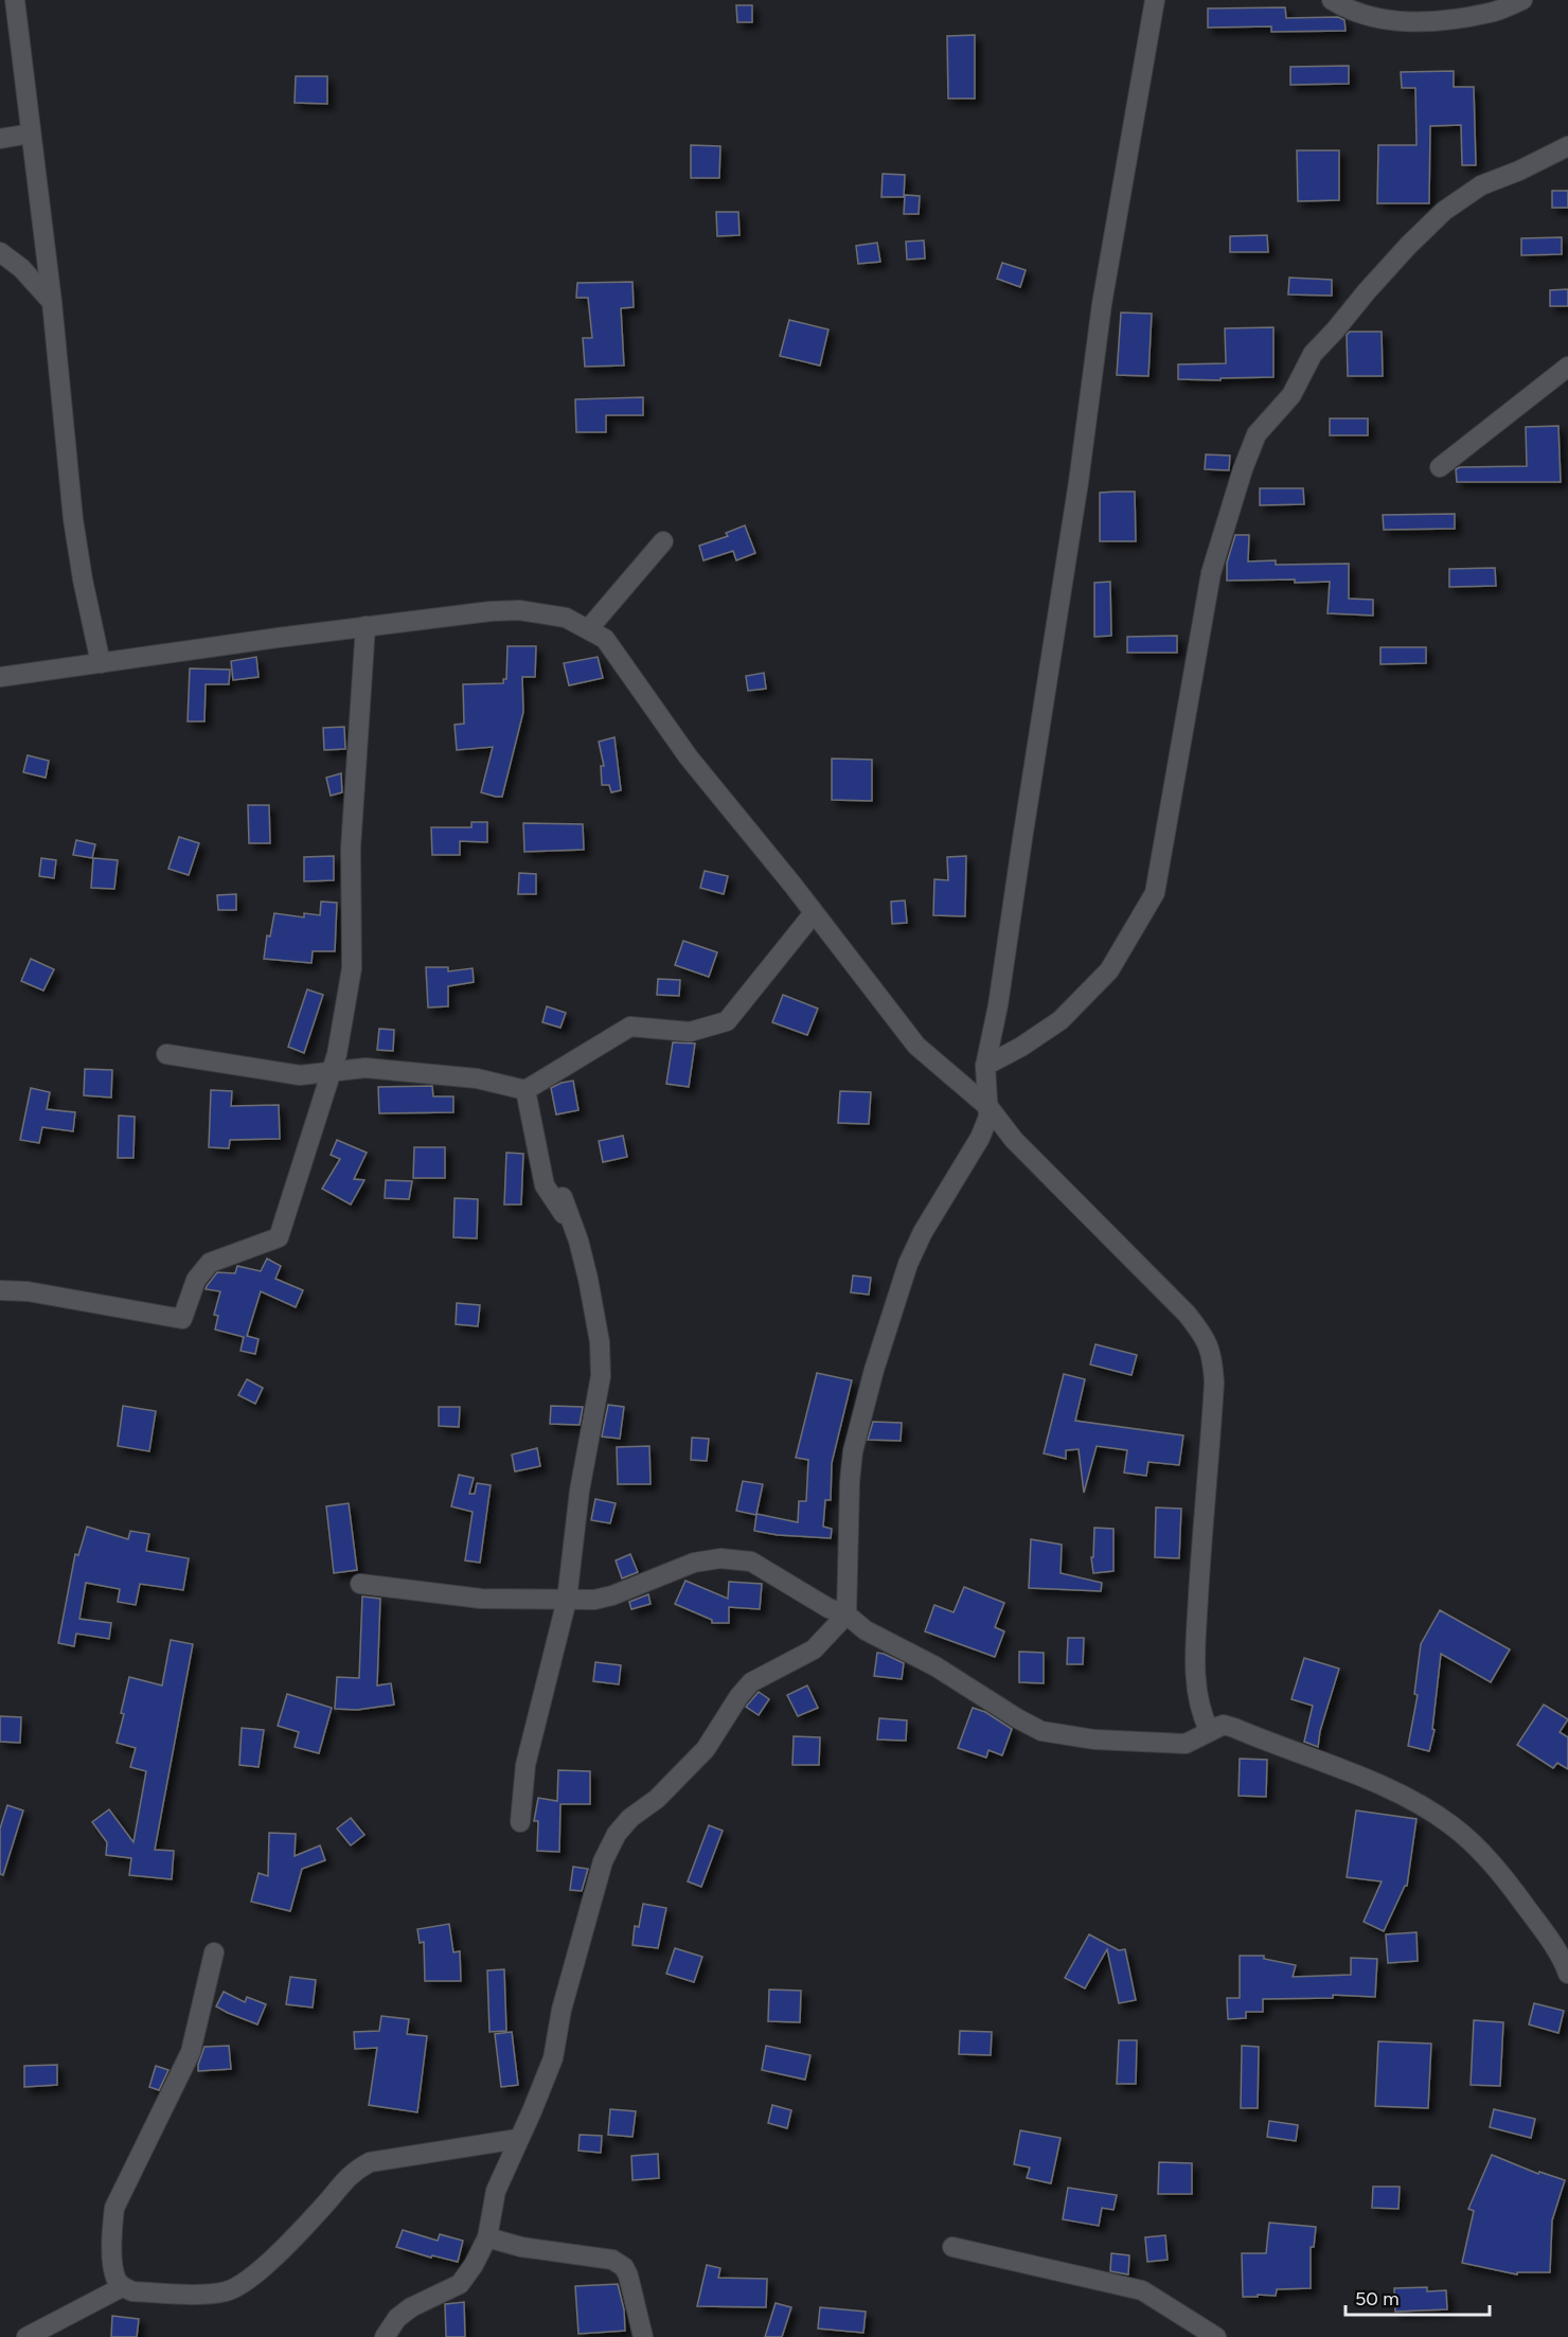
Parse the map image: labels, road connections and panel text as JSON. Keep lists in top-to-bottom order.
{
  "scale_bar": "50 m"
}
